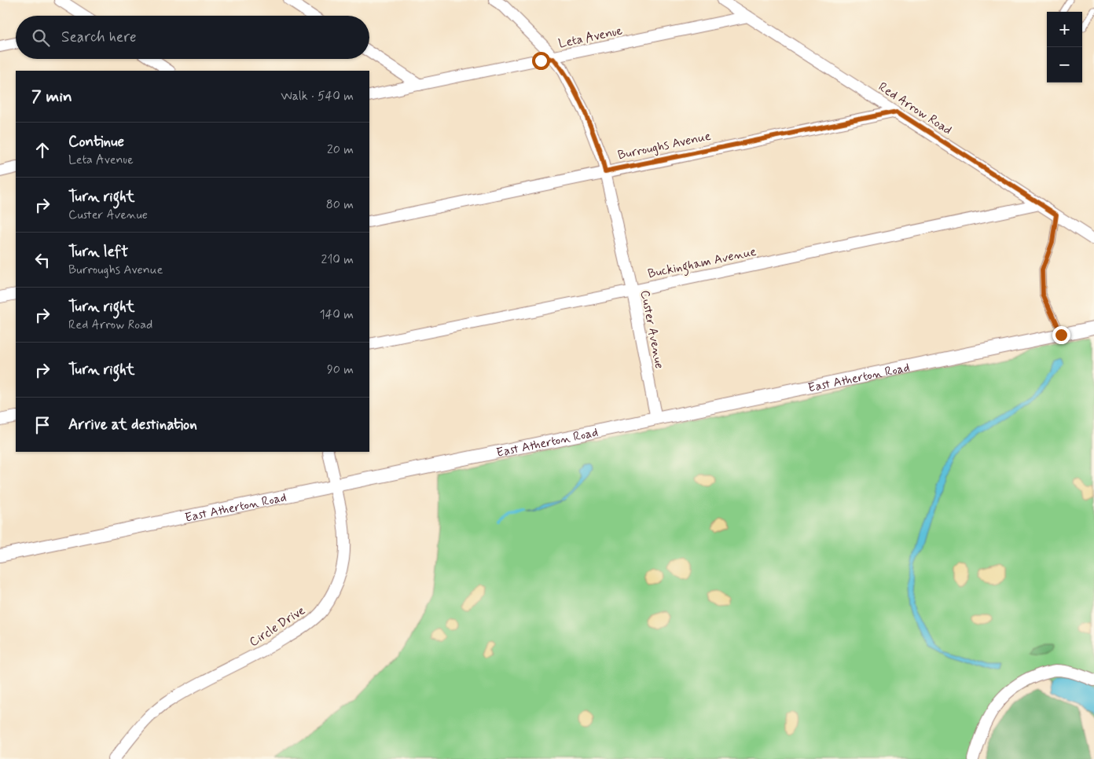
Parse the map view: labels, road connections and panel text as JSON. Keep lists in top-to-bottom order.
{
  "streets": {
    "street": [
      "Leta Avenue",
      "Red Arrow Road",
      "Burroughs Avenue",
      "Buckingham Avenue",
      "Custer Avenue",
      "East Atherton Road",
      "Circle Drive"
    ]
  },
  "crossings": [
    ["Leta Avenue", "Red Arrow Road"],
    ["Leta Avenue", "Custer Avenue"],
    ["Red Arrow Road", "Burroughs Avenue"],
    ["Red Arrow Road", "Buckingham Avenue"],
    ["Burroughs Avenue", "Custer Avenue"],
    ["Buckingham Avenue", "Custer Avenue"],
    ["Custer Avenue", "East Atherton Road"],
    ["East Atherton Road", "Circle Drive"]
  ],
  "page": {
    "map_buttons": ["+", "−"],
    "search": "Search here",
    "heading": ["7 min", "Walk · 540 m"],
    "list": [
      ["Continue", "Leta Avenue", "20 m"],
      ["Turn right", "Custer Avenue", "80 m"],
      ["Turn left", "Burroughs Avenue", "210 m"],
      ["Turn right", "Red Arrow Road", "140 m"],
      ["Turn right", "90 m"],
      "Arrive at destination"
    ]
  }
}
